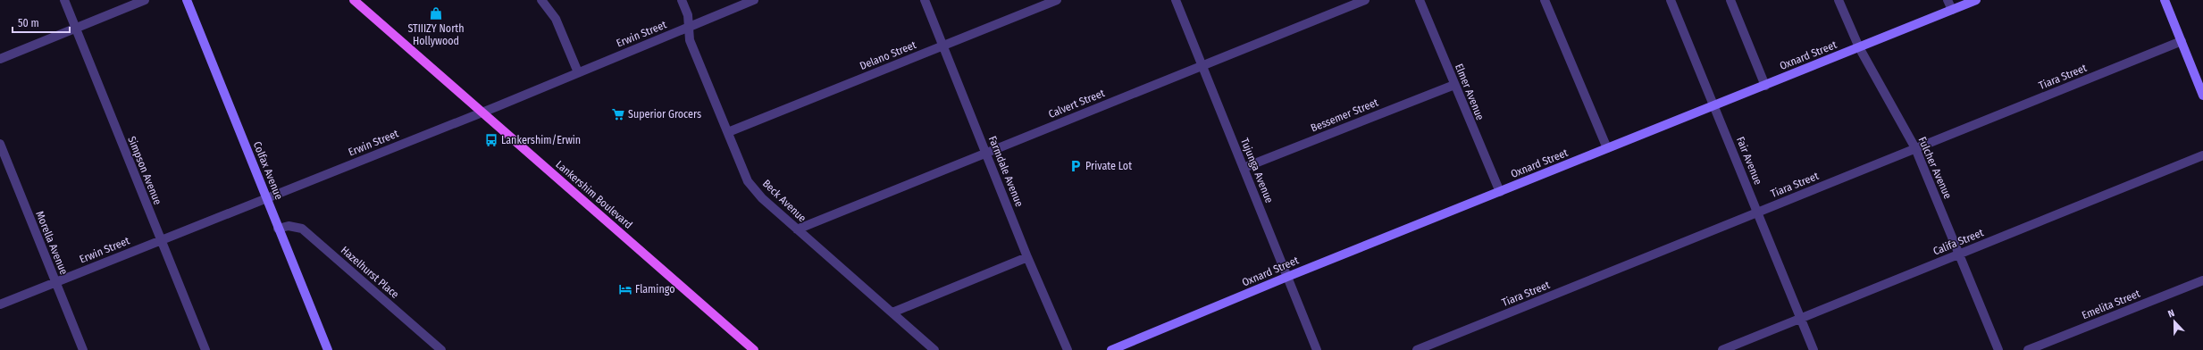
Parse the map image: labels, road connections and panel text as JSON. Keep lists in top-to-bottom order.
{
  "streets": {
    "main road": ["Oxnard Street", "Colfax Avenue", "Lankershim Boulevard"],
    "street": [
      "Erwin Street",
      "Delano Street",
      "Tiara Street",
      "Elmer Avenue",
      "Calvert Street",
      "Bessemer Street",
      "Fair Avenue",
      "Fulcher Avenue",
      "Simpson Avenue",
      "Tujunga Avenue",
      "Farmdale Avenue",
      "Beck Avenue",
      "Califa Street",
      "Morella Avenue",
      "Hazelhurst Place",
      "Emelita Street"
    ]
  },
  "crossings": [
    ["Erwin Street", "Simpson Avenue"],
    ["Erwin Street", "Colfax Avenue"],
    ["Erwin Street", "Lankershim Boulevard"],
    ["Erwin Street", "Beck Avenue"],
    ["Erwin Street", "Morella Avenue"],
    ["Delano Street", "Farmdale Avenue"],
    ["Delano Street", "Beck Avenue"],
    ["Oxnard Street", "Elmer Avenue"],
    ["Oxnard Street", "Fair Avenue"],
    ["Oxnard Street", "Fulcher Avenue"],
    ["Oxnard Street", "Tujunga Avenue"],
    ["Tiara Street", "Fair Avenue"],
    ["Tiara Street", "Fulcher Avenue"],
    ["Elmer Avenue", "Bessemer Street"],
    ["Calvert Street", "Tujunga Avenue"],
    ["Calvert Street", "Farmdale Avenue"],
    ["Calvert Street", "Beck Avenue"],
    ["Bessemer Street", "Tujunga Avenue"],
    ["Fair Avenue", "Califa Street"],
    ["Fulcher Avenue", "Califa Street"],
    ["Colfax Avenue", "Hazelhurst Place"]
  ],
  "places": {
    "shop": ["STIIIZY North Hollywood"],
    "supermarket": ["Superior Grocers"],
    "bus stop": ["Lankershim/Erwin"],
    "parking": ["Private Lot"],
    "hotel": ["Flamingo"]
  },
  "scale_bar": "50 m",
  "north": "top"
}
